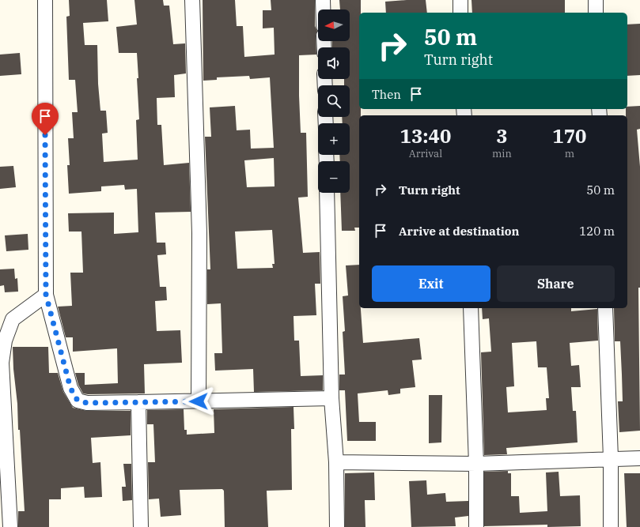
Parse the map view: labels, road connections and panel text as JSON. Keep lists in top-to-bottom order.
{
  "north": "left",
  "page": {
    "map_buttons": ["+", "−"],
    "turn": ["50 m", "Turn right"],
    "then": "Then",
    "eta": [
      "13:40",
      "Arrival",
      "3",
      "min",
      "170",
      "m"
    ],
    "list": [
      {
        "name": "Turn right",
        "value": "50 m"
      },
      {
        "name": "Arrive at destination",
        "value": "120 m"
      }
    ],
    "buttons": ["Exit", "Share"]
  }
}
